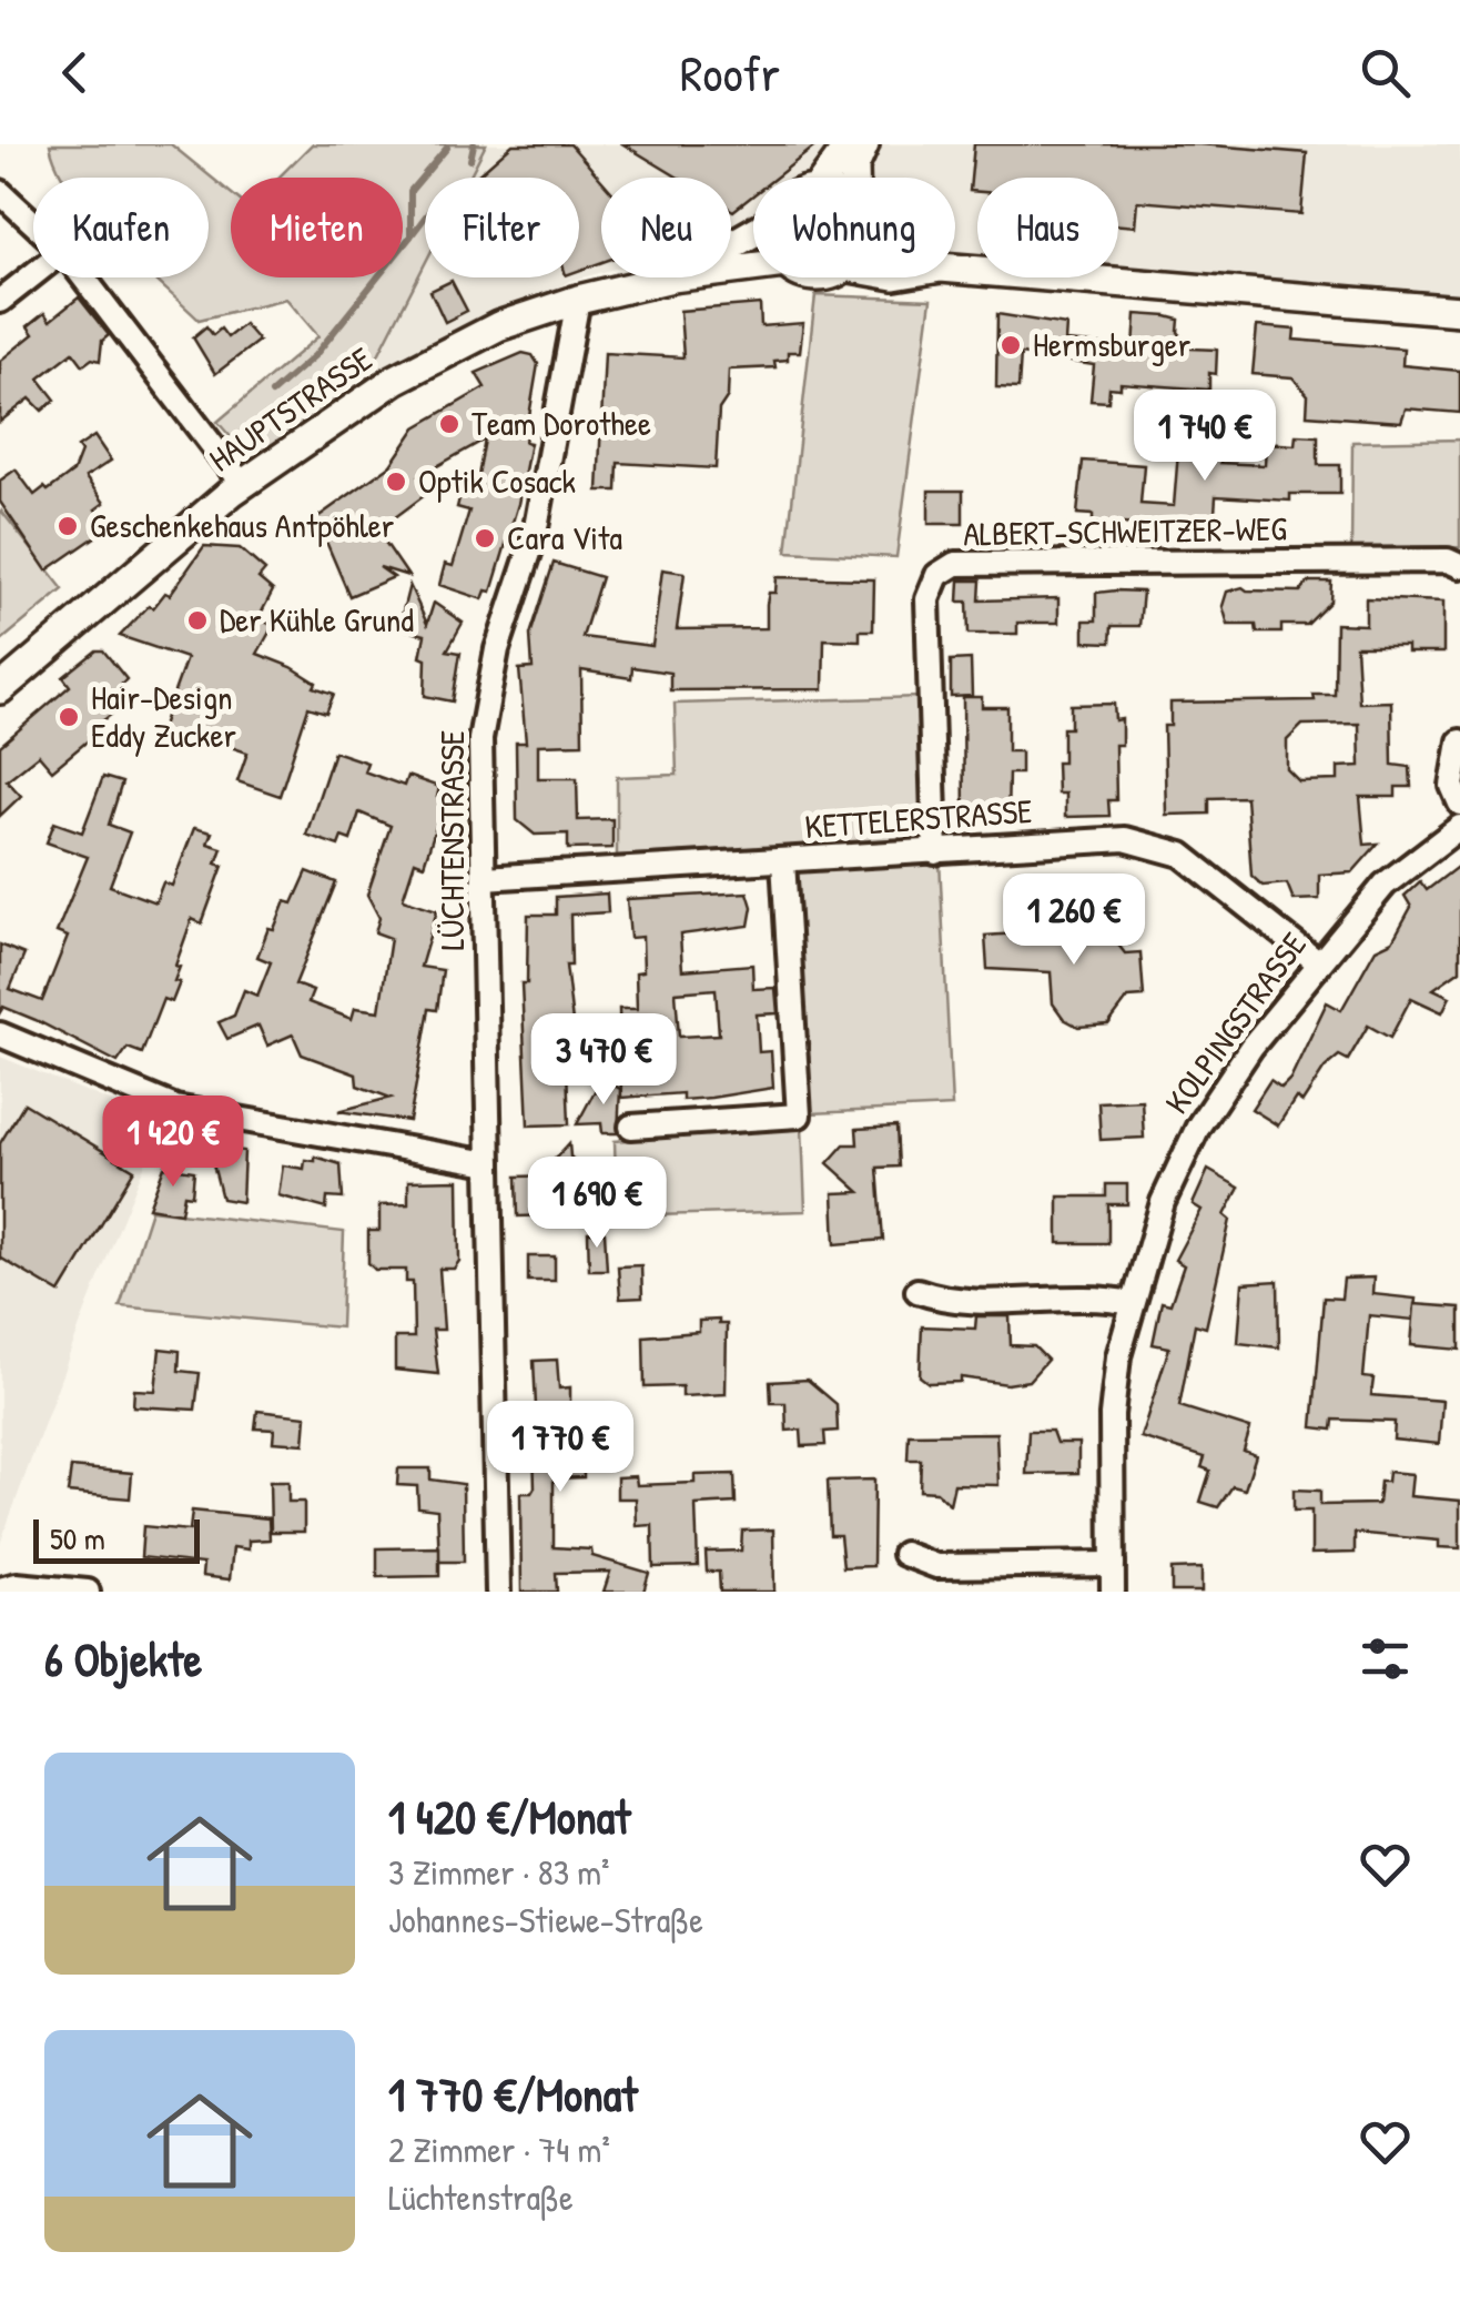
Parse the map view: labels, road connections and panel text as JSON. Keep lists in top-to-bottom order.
{
  "streets": {
    "main road": ["HAUPTSTRASSE"],
    "street": [
      "ALBERT-SCHWEITZER-WEG",
      "KETTELERSTRASSE",
      "LÜCHTENSTRASSE",
      "KOLPINGSTRASSE"
    ]
  },
  "crossings": [
    ["HAUPTSTRASSE", "LÜCHTENSTRASSE"],
    ["ALBERT-SCHWEITZER-WEG", "KETTELERSTRASSE"],
    ["KETTELERSTRASSE", "LÜCHTENSTRASSE"],
    ["KETTELERSTRASSE", "KOLPINGSTRASSE"]
  ],
  "places": [
    "Hermsburger",
    "Team Dorothee",
    "Optik Cosack",
    "Geschenkehaus Antpöhler",
    "Cara Vita",
    "Der Kühle Grund",
    "Hair-Design Eddy Zucker"
  ],
  "scale_bar": "50 m",
  "page": {
    "header": "Roofr",
    "chip": [
      "Kaufen",
      "Mieten",
      "Filter",
      "Neu",
      "Wohnung",
      "Haus"
    ],
    "price": [
      "1 740 €",
      "1 260 €",
      "3 470 €",
      "1 420 €",
      "1 690 €",
      "1 770 €"
    ],
    "scale": "50 m",
    "heading": "6 Objekte",
    "list": [
      {
        "name": "1 420 €/Monat",
        "note": "3 Zimmer · 83 m² · Johannes-Stiewe-Straße"
      },
      {
        "name": "1 770 €/Monat",
        "note": "2 Zimmer · 74 m² · Lüchtenstraße"
      }
    ]
  }
}
